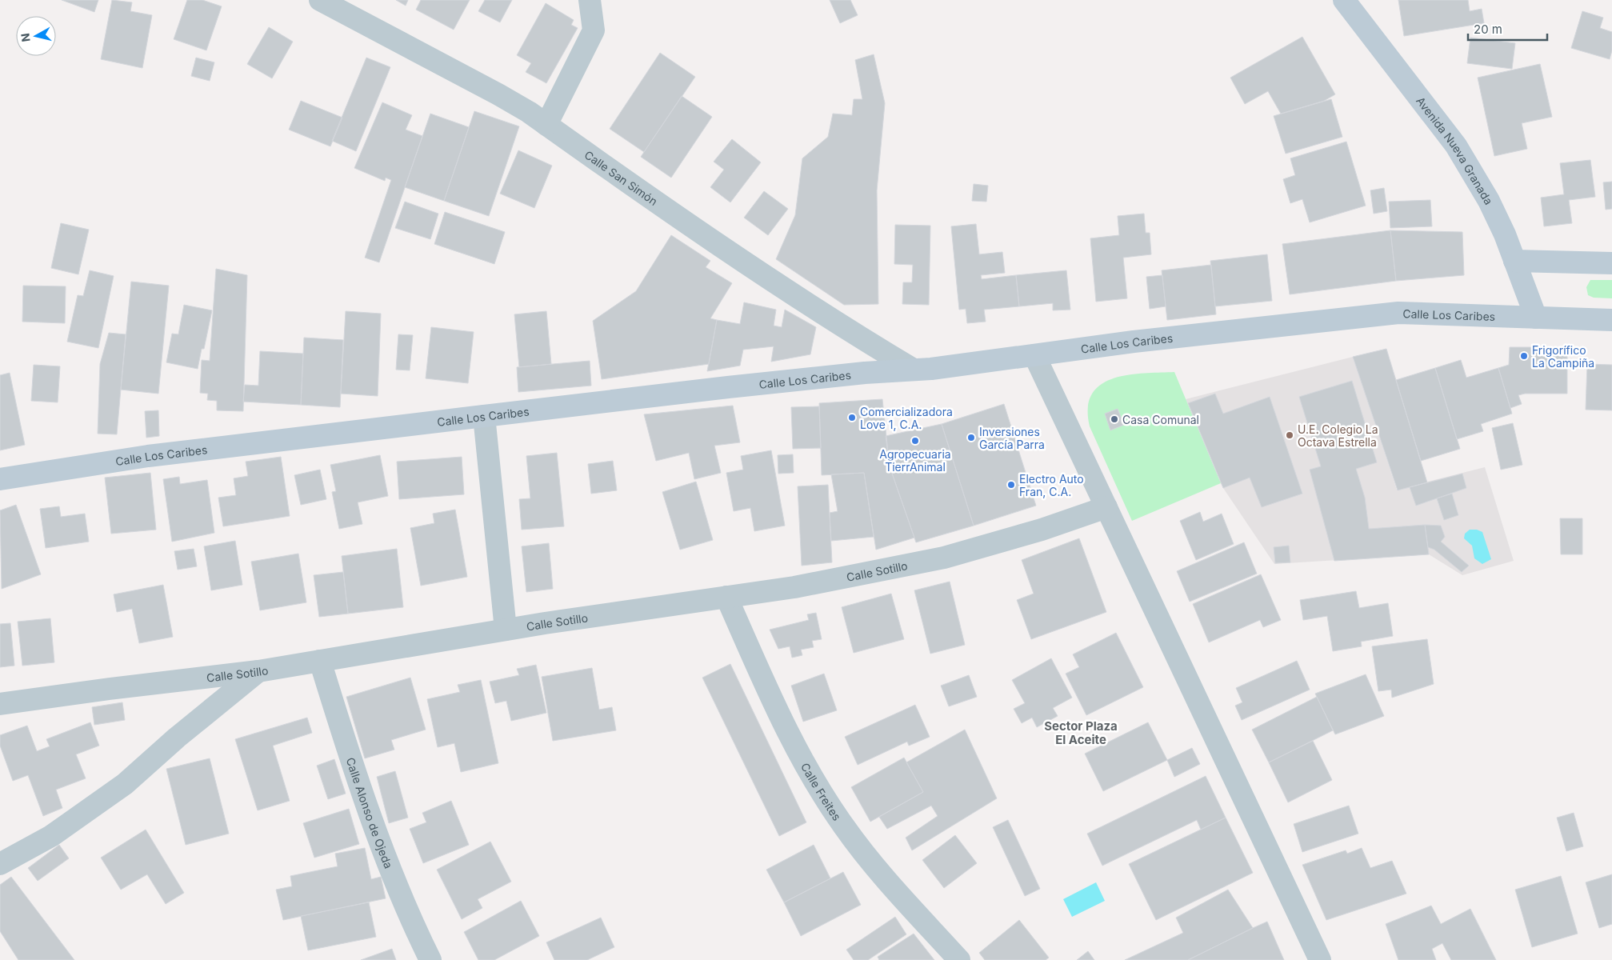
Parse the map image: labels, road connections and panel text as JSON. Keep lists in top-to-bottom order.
{
  "streets": {
    "street": [
      "Avenida Nueva Granada",
      "Calle San Simón",
      "Calle Los Caribes",
      "Calle Sotillo",
      "Calle Freites",
      "Calle Alonso de Ojeda"
    ]
  },
  "crossings": [
    ["Avenida Nueva Granada", "Calle Los Caribes"],
    ["Calle San Simón", "Calle Los Caribes"],
    ["Calle Sotillo", "Calle Freites"],
    ["Calle Sotillo", "Calle Alonso de Ojeda"]
  ],
  "districts": ["Sector Plaza El Aceite"],
  "places": [
    "Frigorífico La Campiña",
    "Comercializadora Love 1, C.A.",
    "Casa Comunal",
    "U.E. Colegio La Octava Estrella",
    "Inversiones García Parra",
    "Agropecuaria TierrAnimal",
    "Electro Auto Fran, C.A."
  ],
  "scale_bar": "20 m",
  "north": "left"
}
